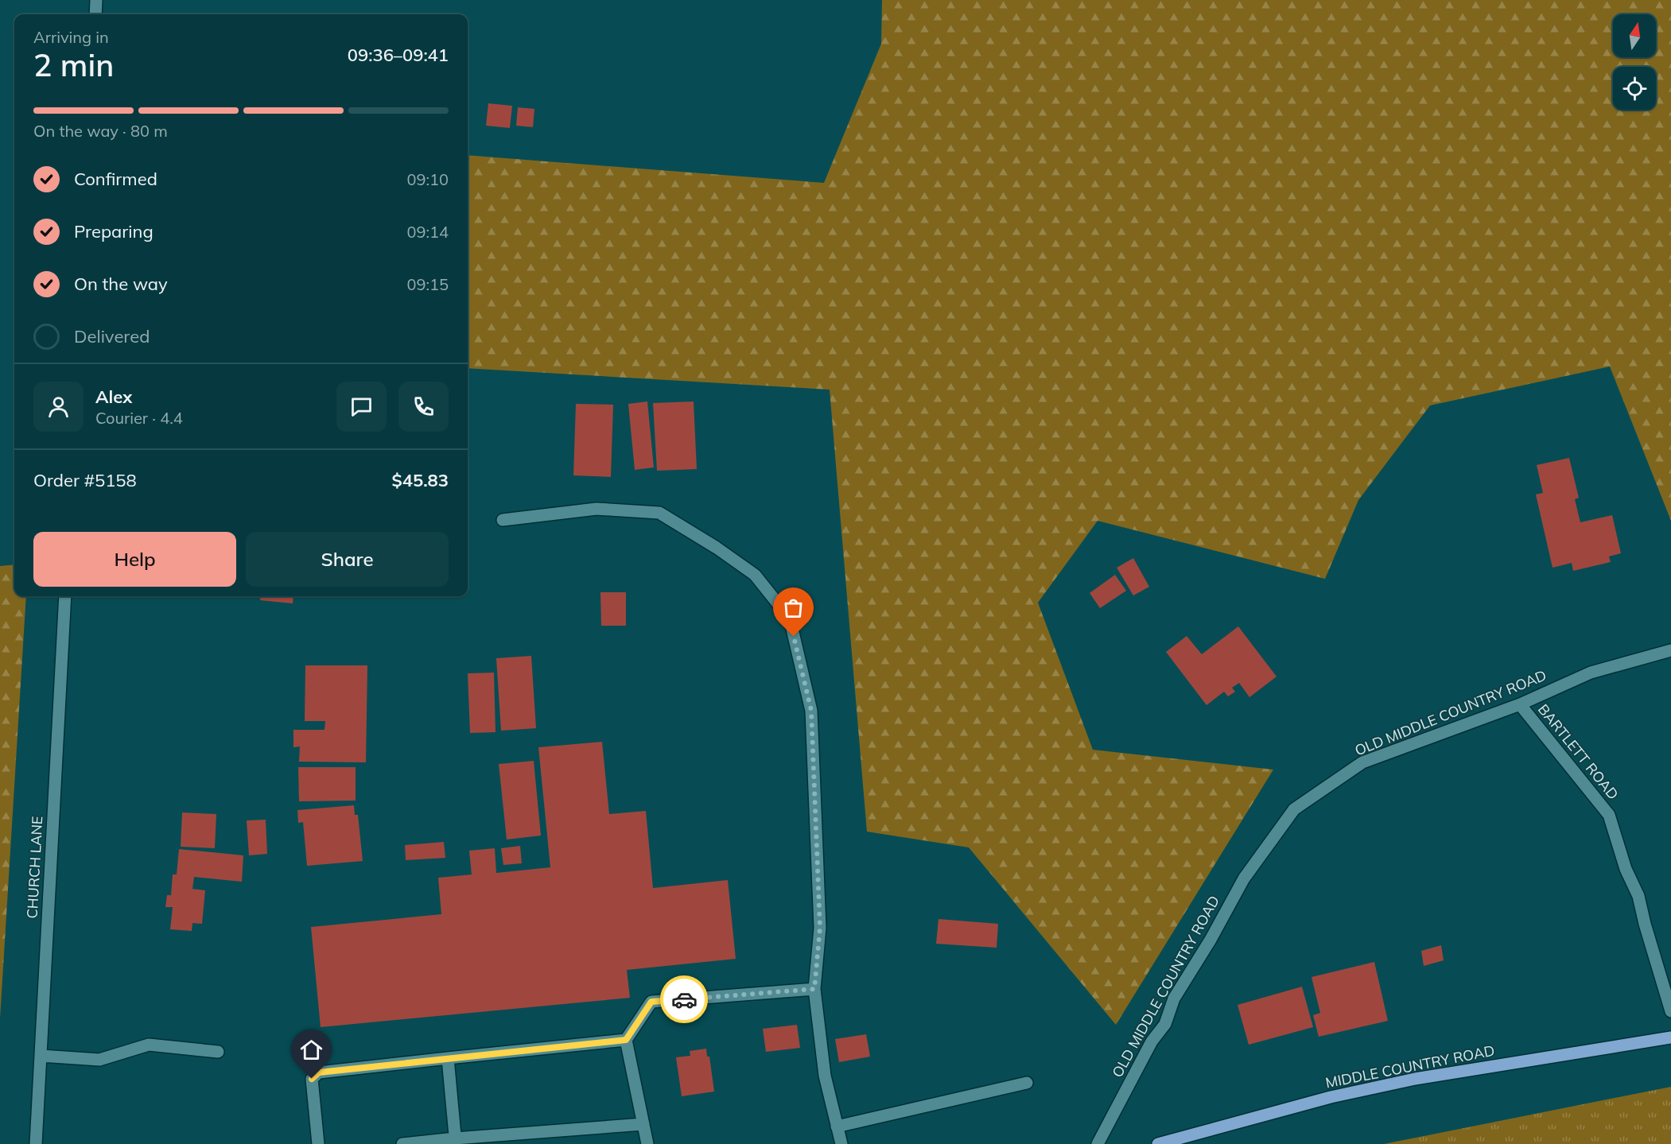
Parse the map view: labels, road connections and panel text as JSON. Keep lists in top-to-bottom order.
{
  "streets": {
    "main road": ["MIDDLE COUNTRY ROAD"],
    "street": ["OLD MIDDLE COUNTRY ROAD", "BARTLETT ROAD", "CHURCH LANE"]
  },
  "crossings": [
    ["OLD MIDDLE COUNTRY ROAD", "BARTLETT ROAD"]
  ],
  "north": "top",
  "page": {
    "heading": ["2 min", "Arriving in", "09:36–09:41"],
    "panel": [
      "Alex",
      "Courier · 4.4",
      "Order #5158",
      "$45.83"
    ],
    "bar": "On the way · 80 m",
    "list": [
      ["Confirmed", "09:10"],
      ["Preparing", "09:14"],
      ["On the way", "09:15"],
      "Delivered"
    ],
    "buttons": ["Help", "Share"]
  }
}
